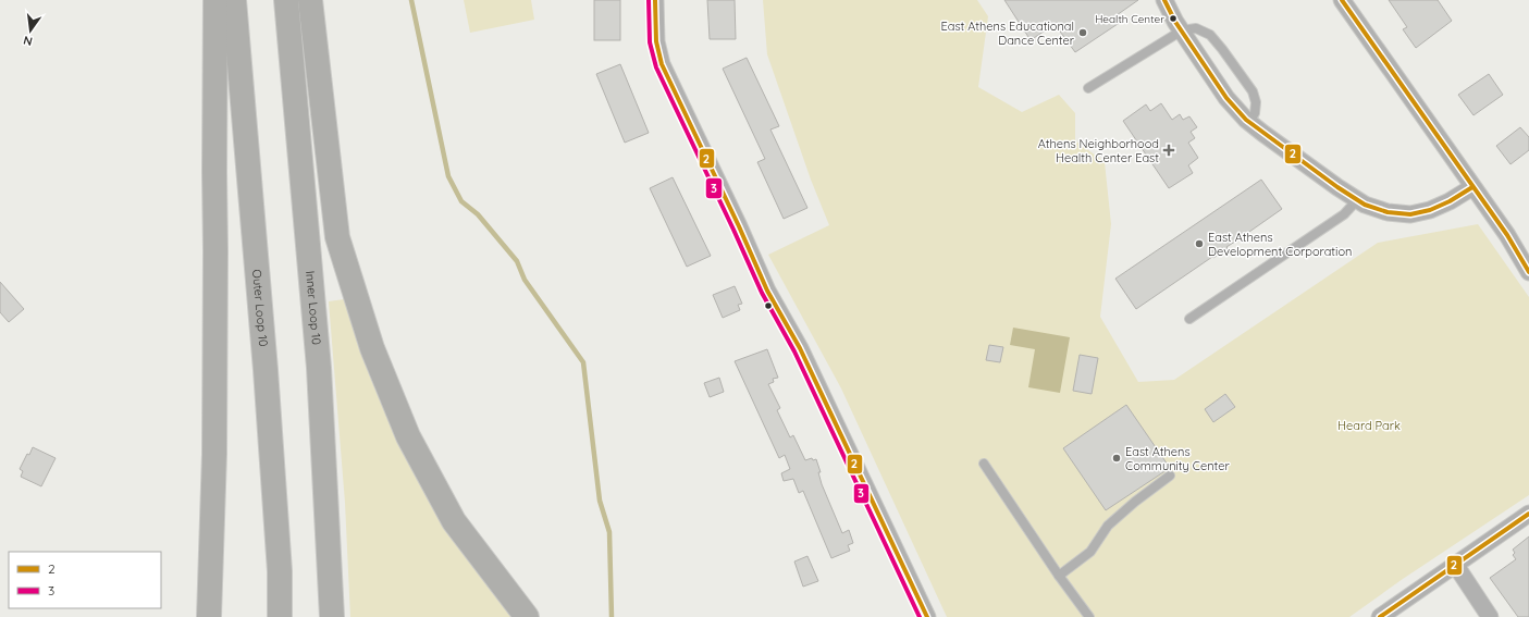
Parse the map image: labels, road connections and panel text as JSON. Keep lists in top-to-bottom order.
{
  "streets": {
    "highway": ["Outer Loop 10", "Inner Loop 10"]
  },
  "parks": ["Heard Park"],
  "places": {
    "other": [
      "Health Center",
      "East Athens Educational Dance Center",
      "East Athens Development Corporation",
      "East Athens Community Center"
    ],
    "health": ["Athens Neighborhood Health Center East"]
  },
  "lines": ["transit line 2", "transit line 3"],
  "legend": ["2", "3"],
  "north": "bottom"
}
